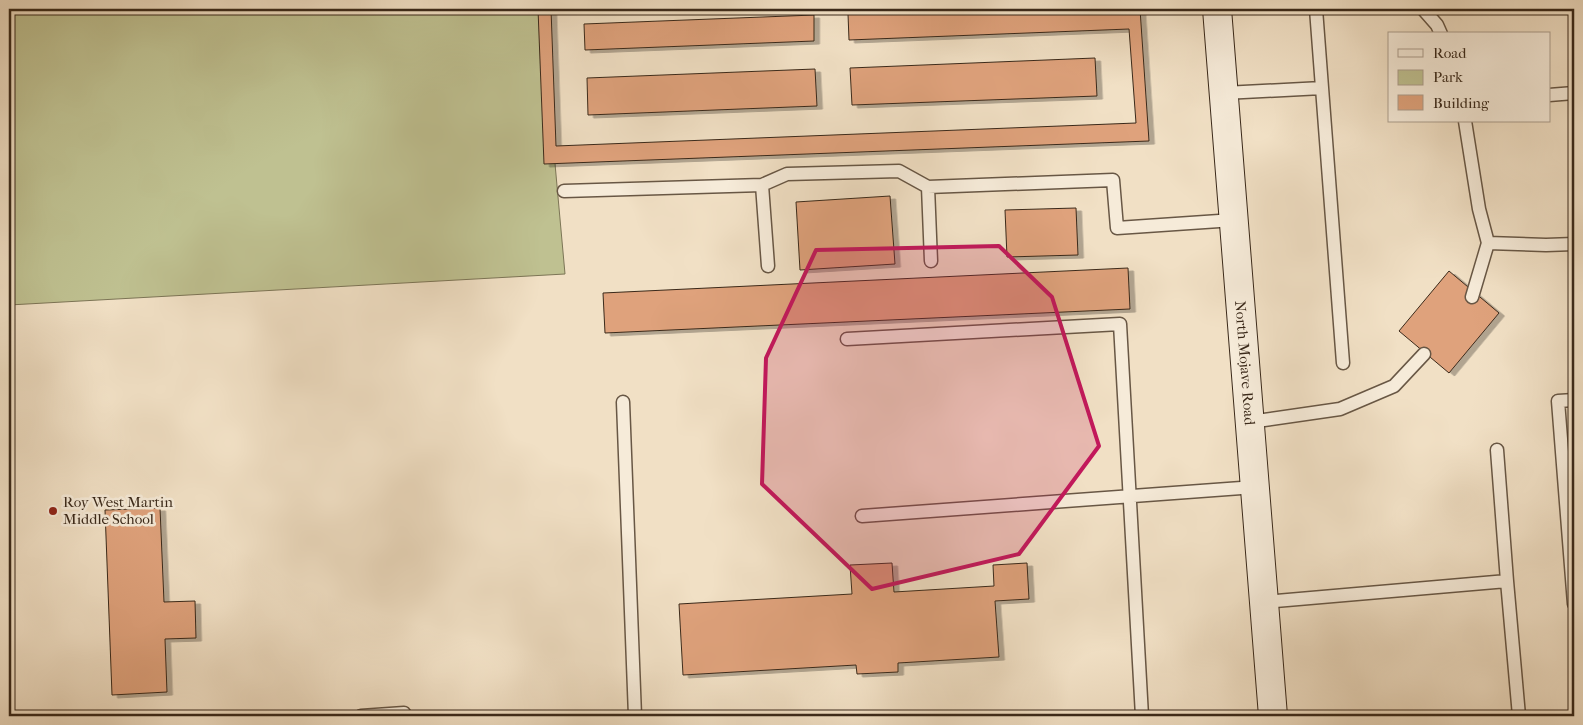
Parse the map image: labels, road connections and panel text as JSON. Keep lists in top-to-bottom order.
{
  "streets": {
    "street": ["North Mojave Road"]
  },
  "places": ["Roy West Martin Middle School"],
  "legend": ["Road", "Park", "Building"]
}
